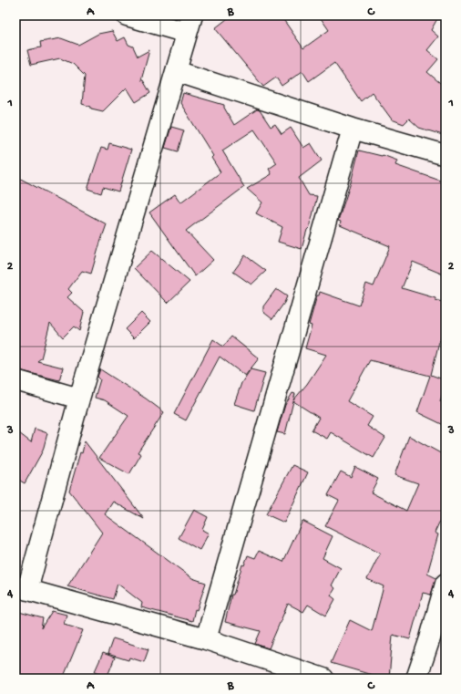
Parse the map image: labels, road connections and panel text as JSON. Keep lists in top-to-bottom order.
{
  "grid": {
    "columns": ["A", "B", "C"],
    "rows": [
      "1",
      "2",
      "3",
      "4"
    ]
  }
}
